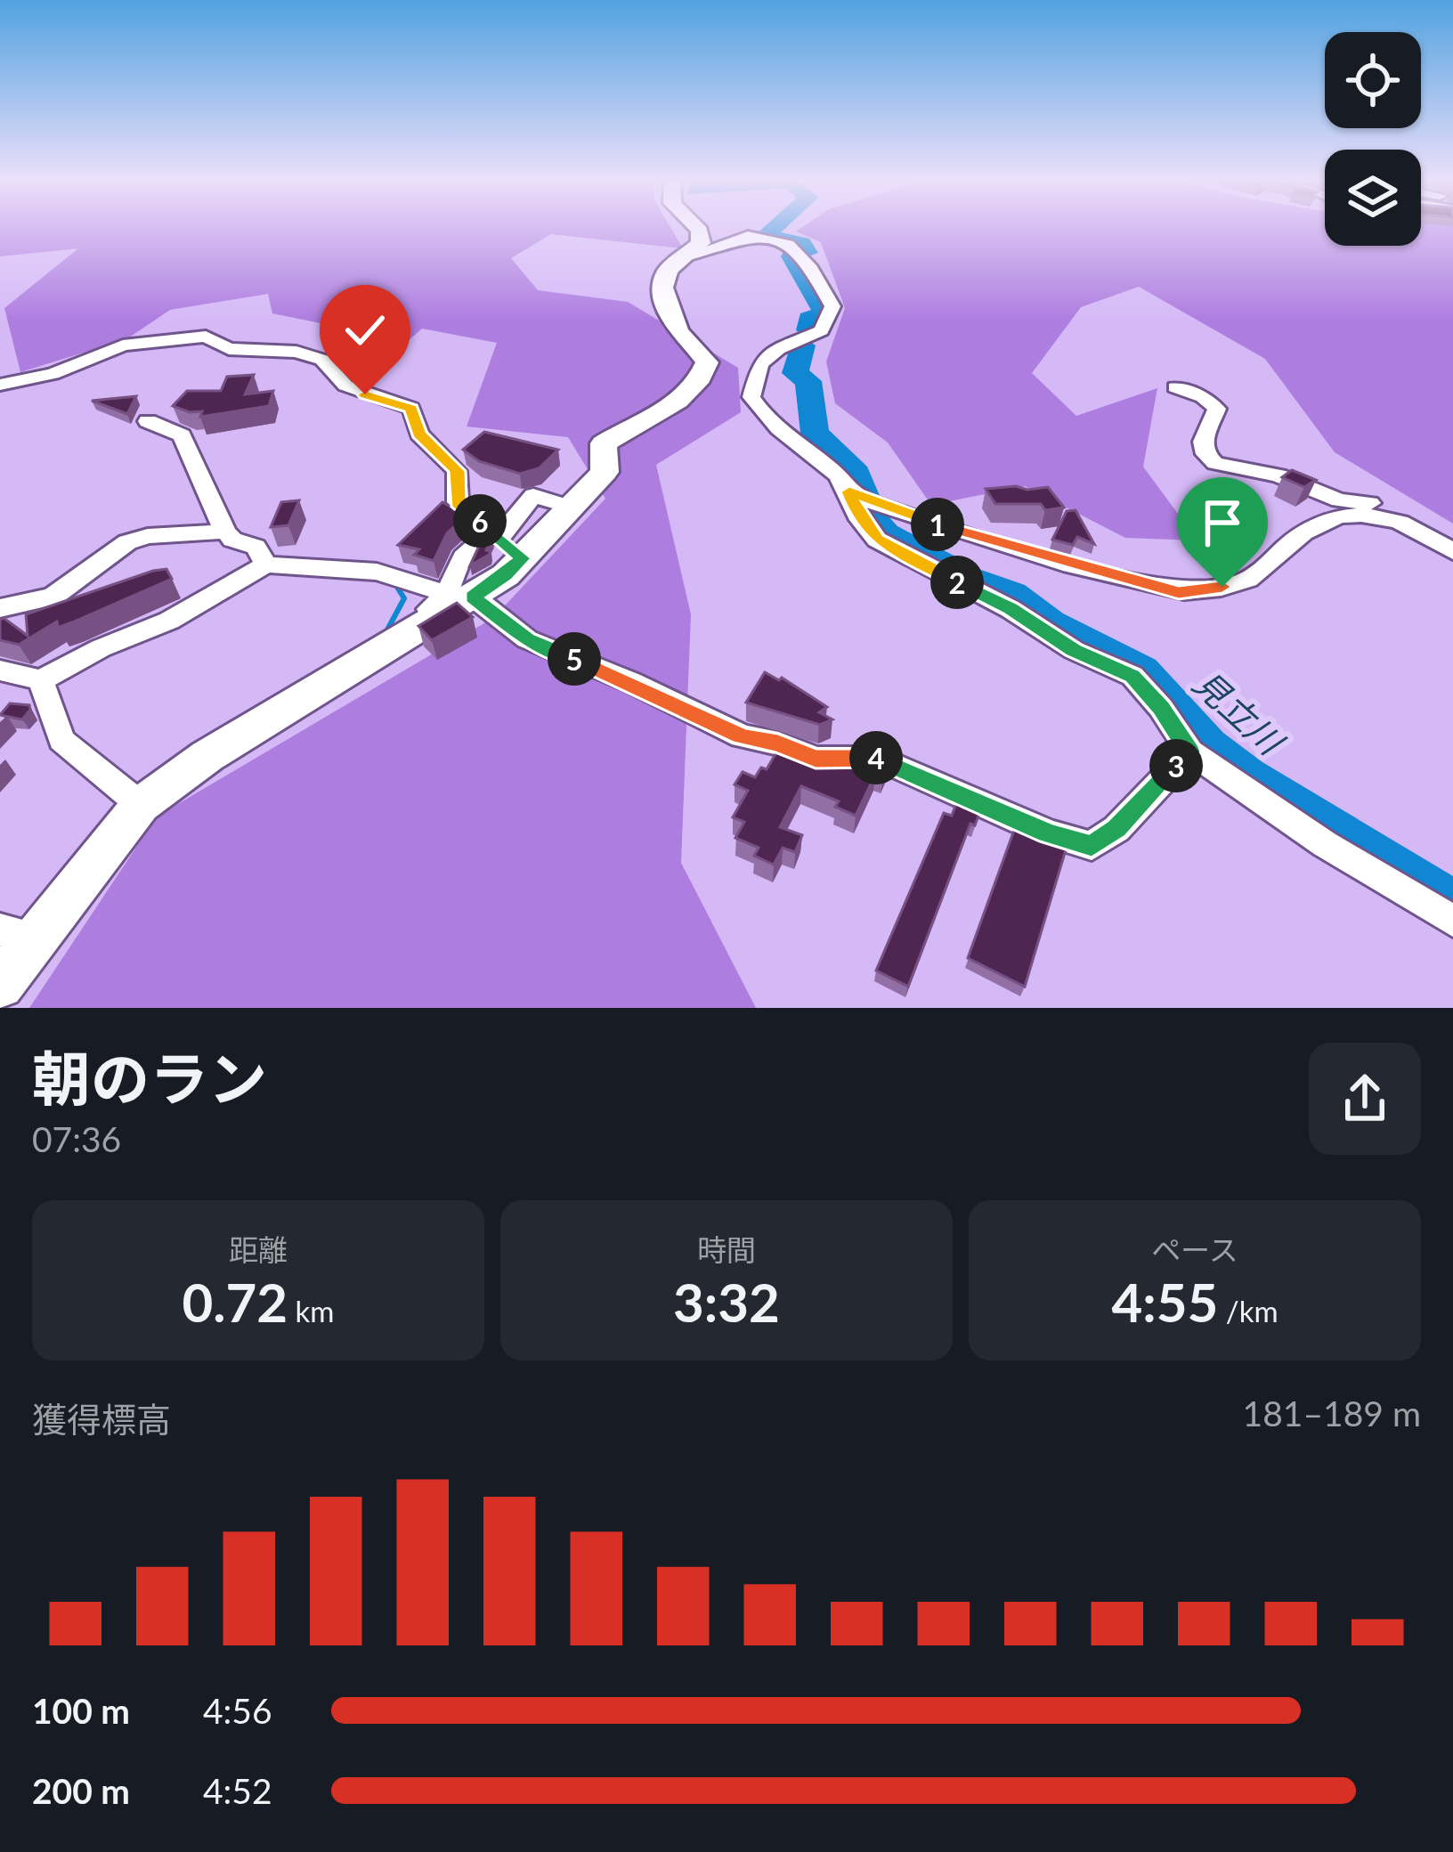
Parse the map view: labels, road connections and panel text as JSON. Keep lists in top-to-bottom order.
{
  "water": ["見立川"],
  "page": {
    "pins": [
      "6",
      "1",
      "2",
      "5",
      "4",
      "3"
    ],
    "heading": ["朝のラン", "07:36"],
    "stats": [
      ["距離", "0.72 km"],
      ["時間", "3:32"],
      ["ペース", "4:55 /km"]
    ],
    "chart": ["獲得標高", "181–189 m"],
    "list": [
      {
        "name": "100 m",
        "note": "4:56"
      },
      {
        "name": "200 m",
        "note": "4:52"
      }
    ]
  }
}
